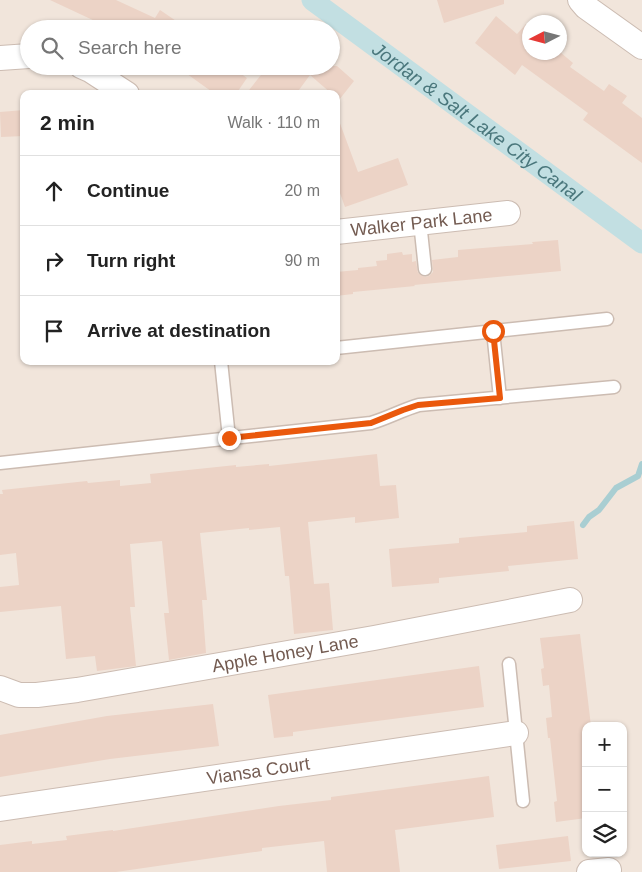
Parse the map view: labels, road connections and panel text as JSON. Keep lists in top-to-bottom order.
{
  "streets": {
    "street": ["Walker Park Lane", "Apple Honey Lane", "Viansa Court"]
  },
  "water": ["Jordan & Salt Lake City Canal"],
  "north": "left",
  "page": {
    "search": "Search here",
    "heading": ["2 min", "Walk · 110 m"],
    "list": [
      ["Continue", "20 m"],
      ["Turn right", "90 m"],
      "Arrive at destination"
    ],
    "map_buttons": ["+", "−"]
  }
}
